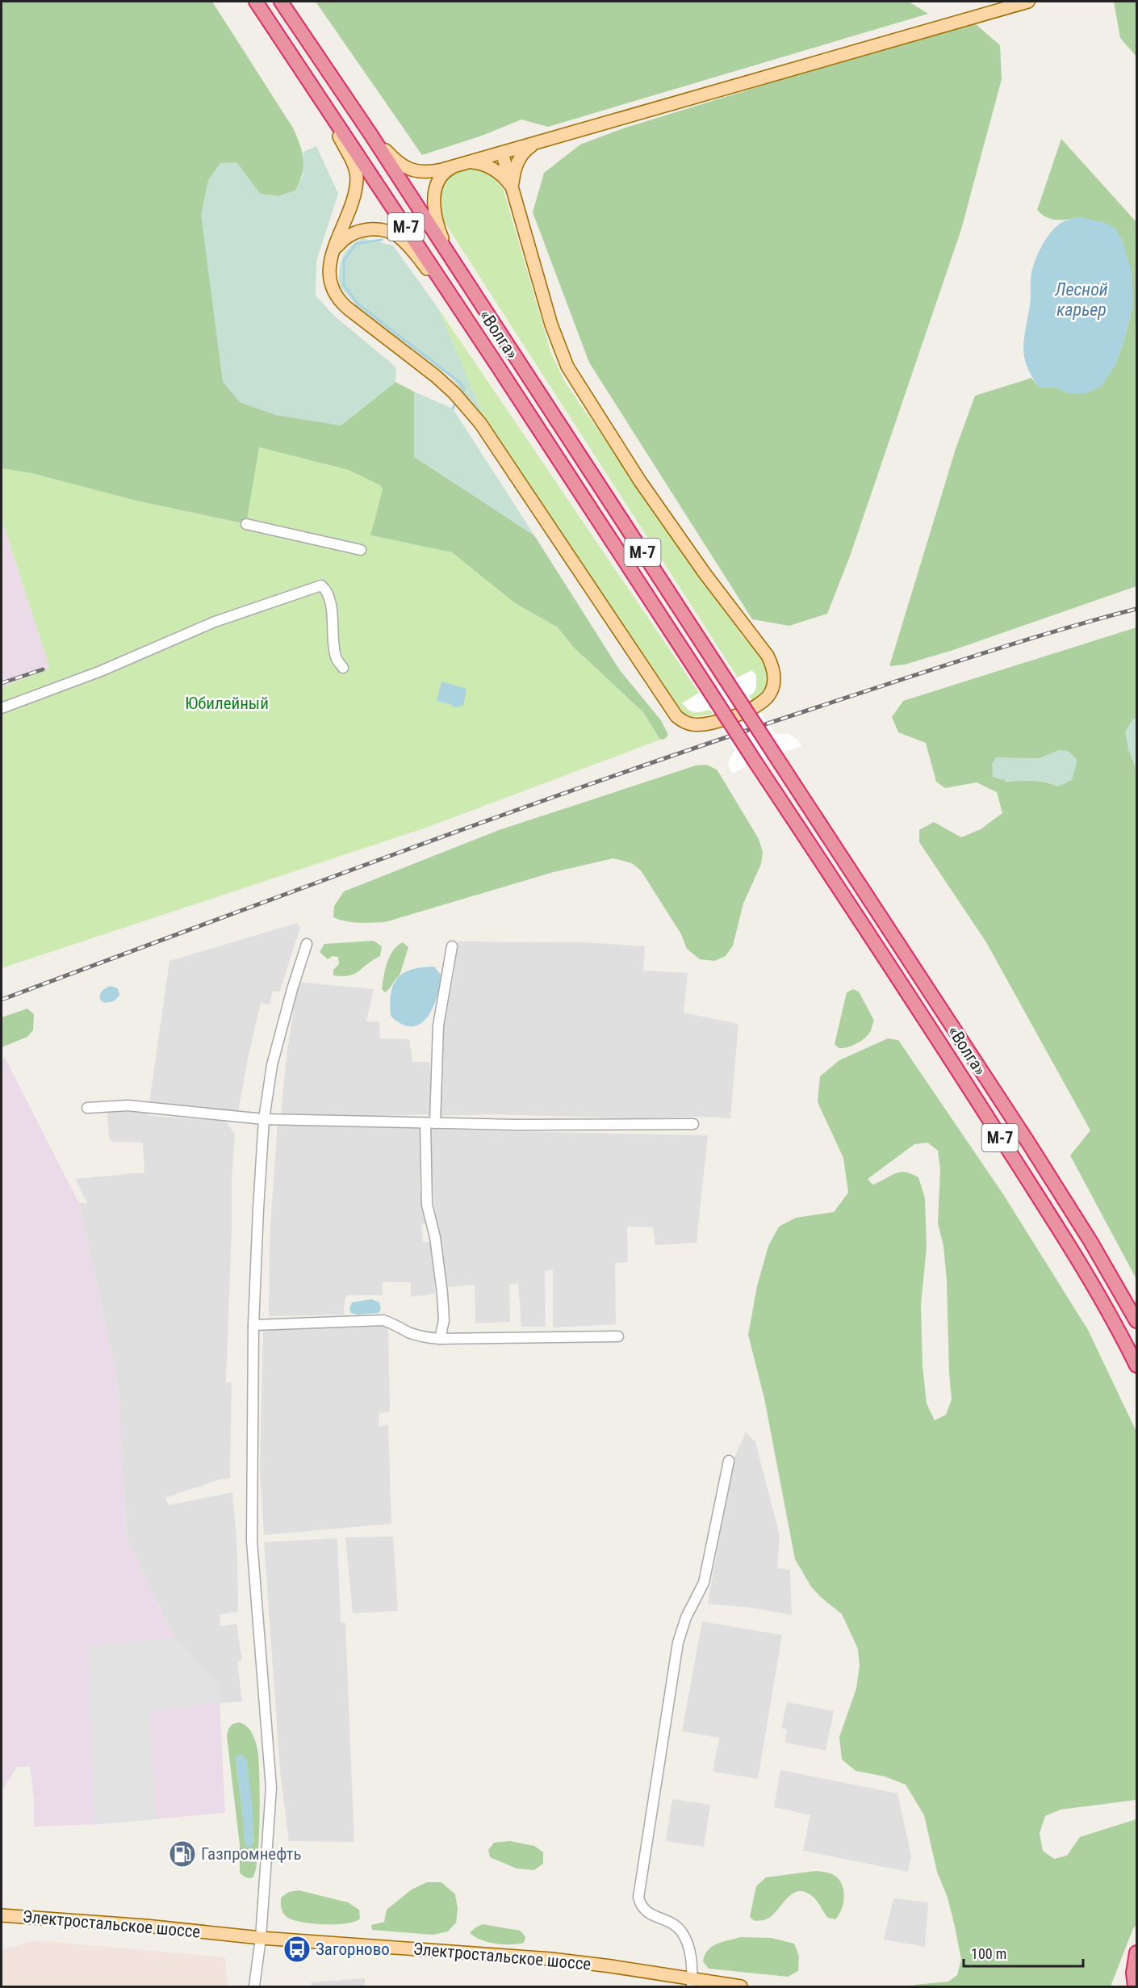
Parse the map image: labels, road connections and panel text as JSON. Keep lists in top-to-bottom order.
{
  "streets": {
    "highway": ["М-7", "«Волга»"],
    "main road": ["Электростальское шоссе"]
  },
  "water": ["Лесной карьер"],
  "parks": ["Юбилейный"],
  "places": {
    "fuel station": ["Газпромнефть"],
    "bus stop": ["Загорново"]
  },
  "scale_bar": "100 m"
}
